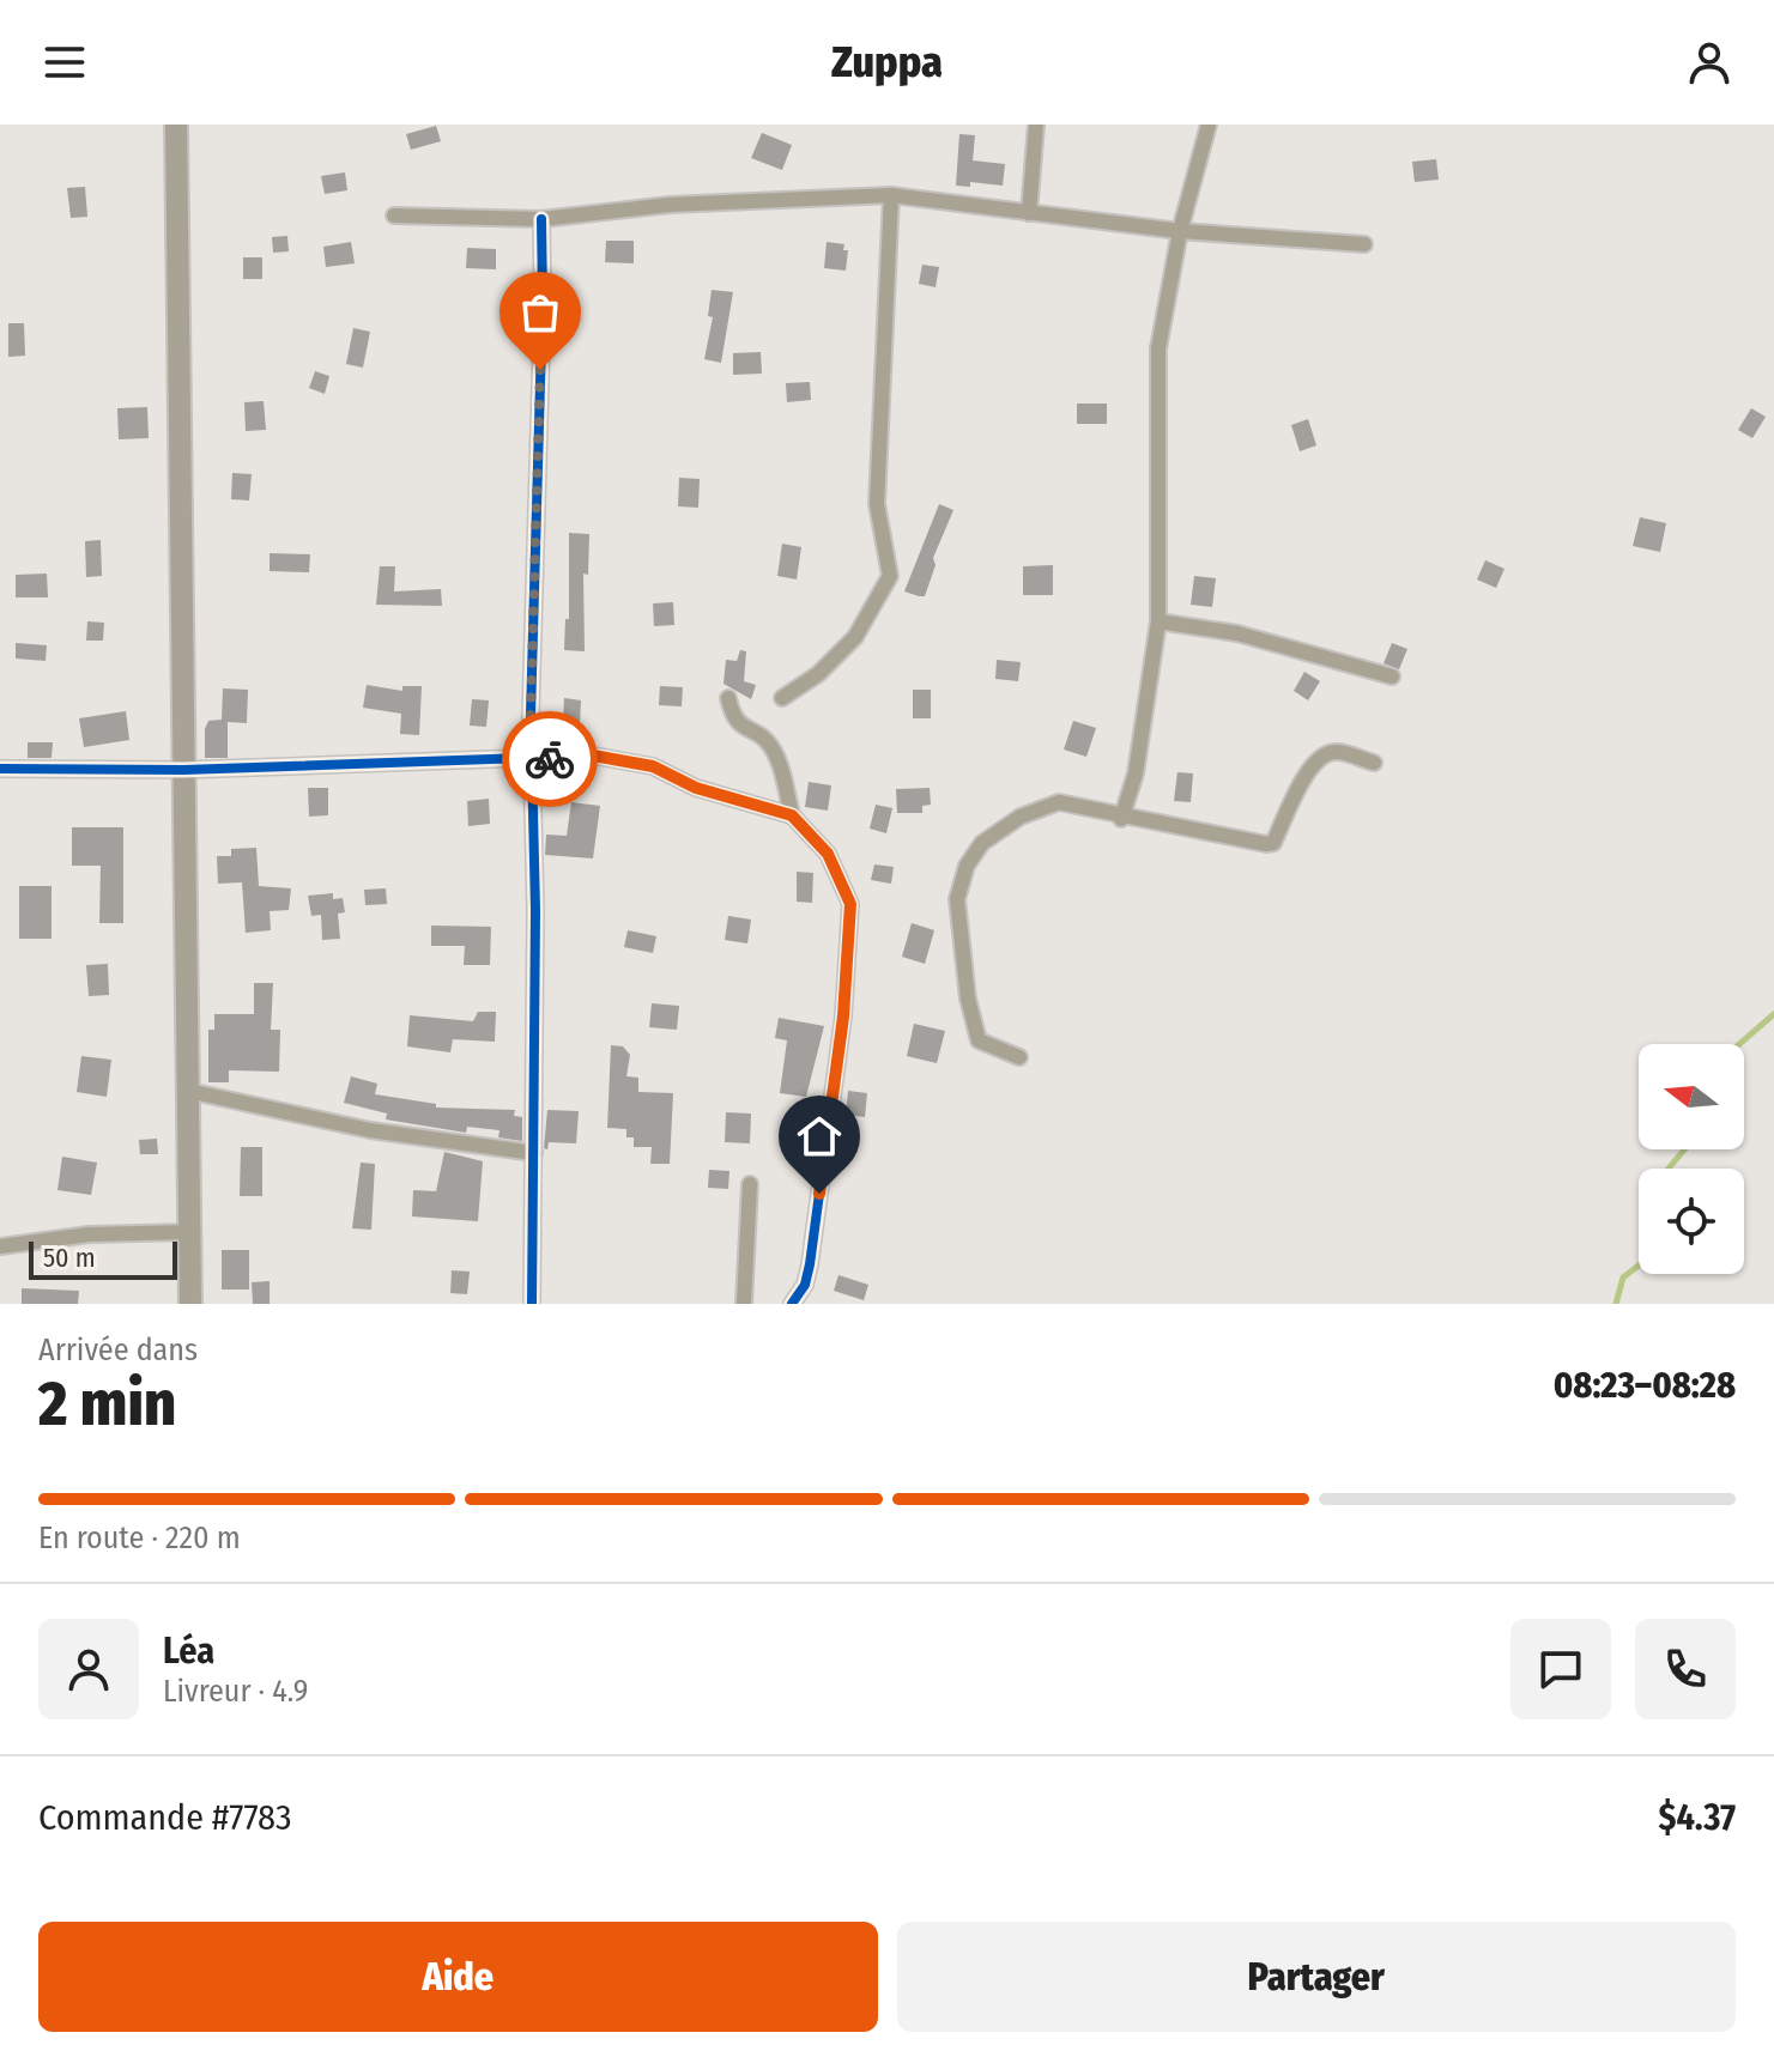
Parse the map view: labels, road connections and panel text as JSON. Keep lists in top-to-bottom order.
{
  "scale_bar": "50 m",
  "north": "left",
  "page": {
    "header": "Zuppa",
    "scale": "50 m",
    "heading": ["2 min", "Arrivée dans", "08:23–08:28"],
    "panel": [
      "Léa",
      "Livreur · 4.9",
      "Commande #7783",
      "$4.37"
    ],
    "bar": "En route · 220 m",
    "buttons": ["Aide", "Partager"]
  }
}
